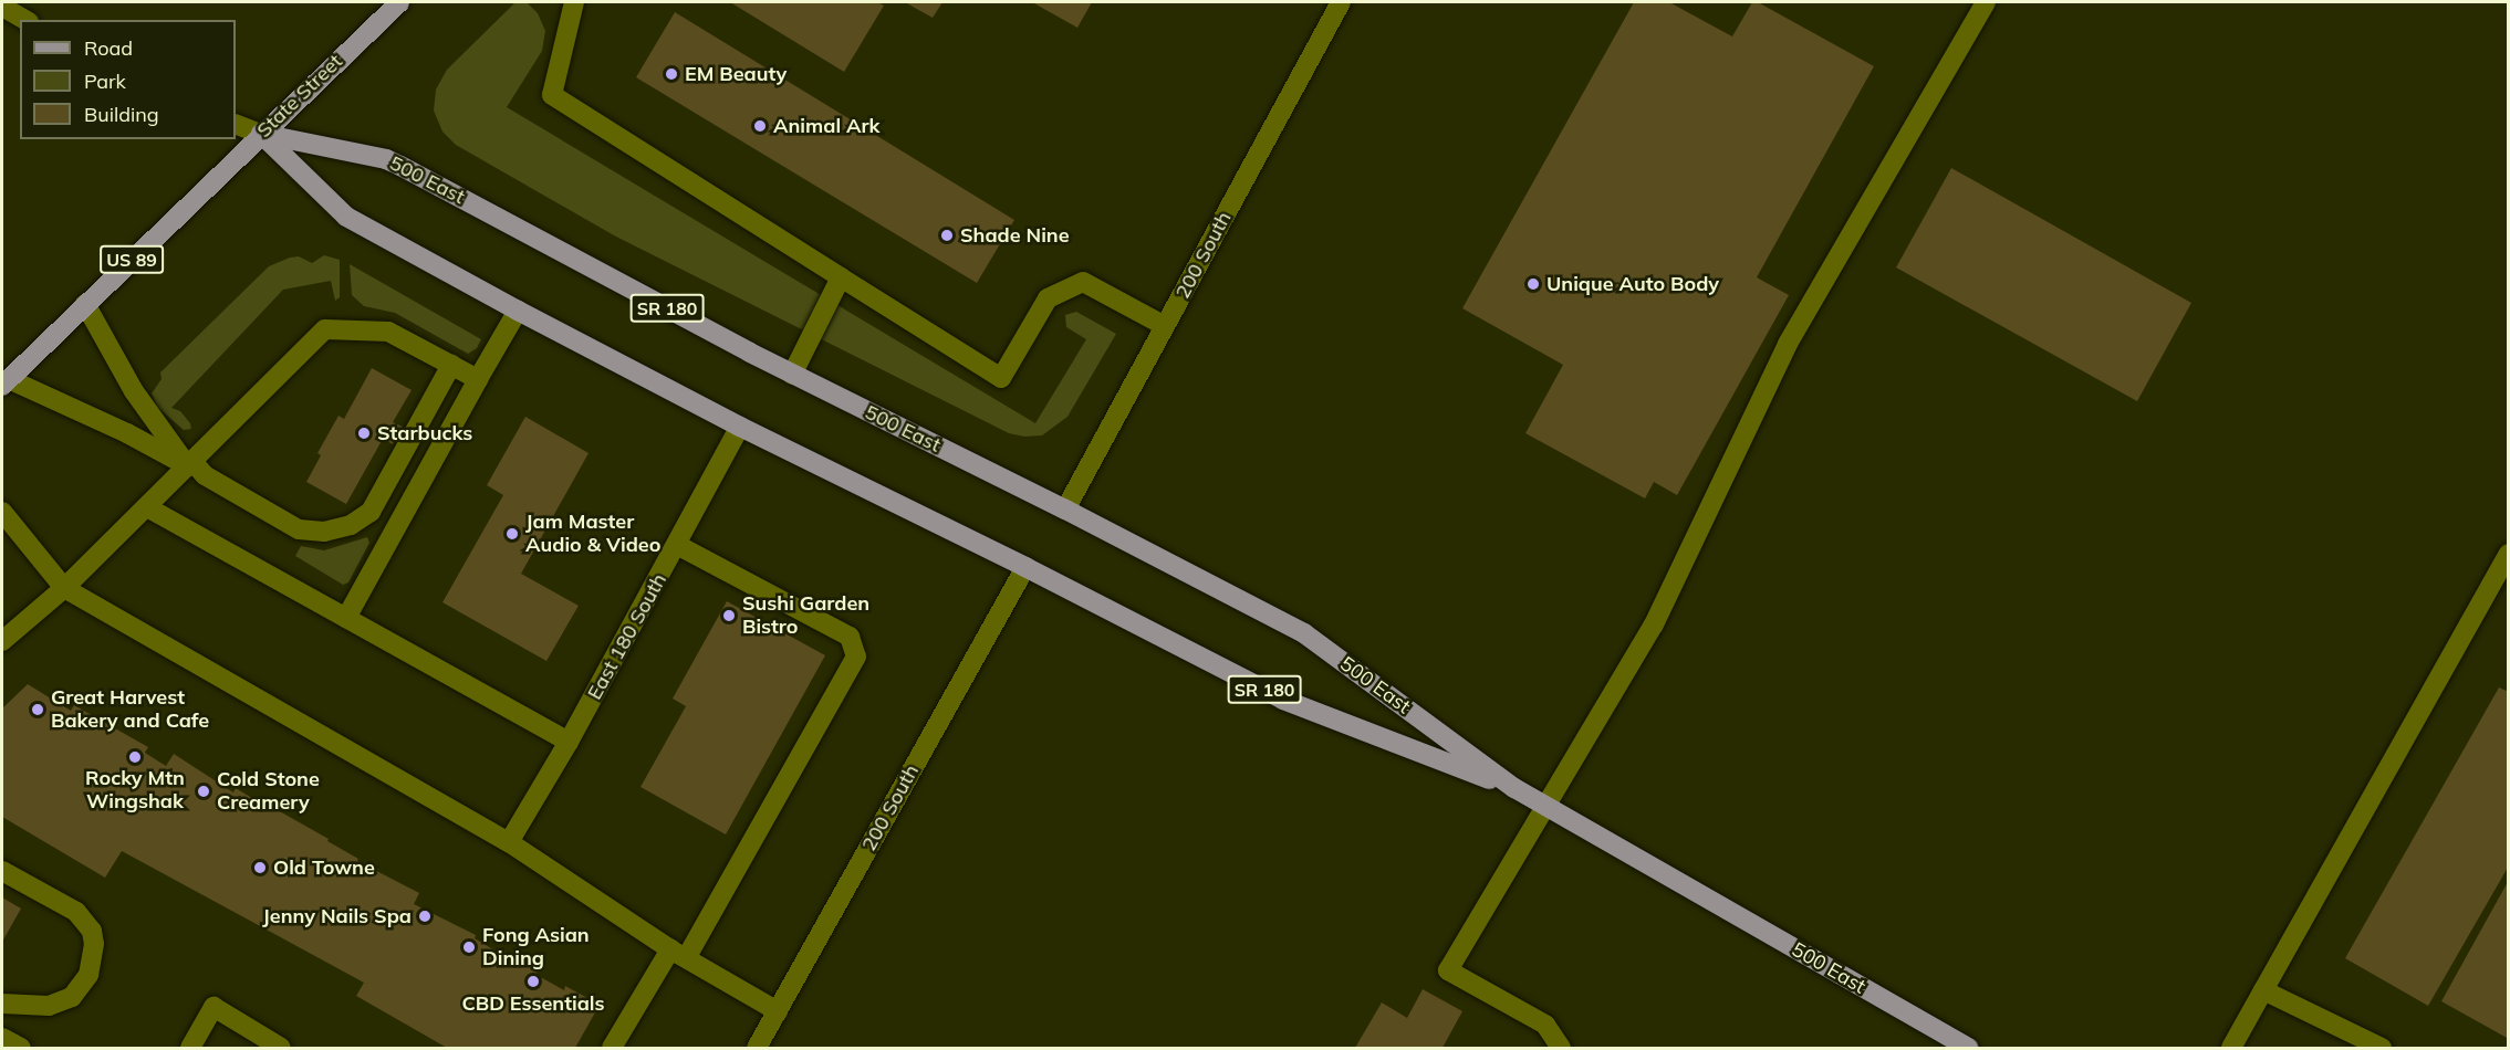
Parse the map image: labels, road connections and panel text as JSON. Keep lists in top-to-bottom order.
{
  "streets": {
    "main road": [
      "State Street",
      "500 East",
      "US 89",
      "SR 180"
    ],
    "street": ["200 South", "East 180 South"]
  },
  "crossings": [
    ["State Street", "500 East"],
    ["500 East", "200 South"],
    ["500 East", "East 180 South"]
  ],
  "places": [
    "EM Beauty",
    "Animal Ark",
    "Shade Nine",
    "Unique Auto Body",
    "Starbucks",
    "Jam Master Audio & Video",
    "Sushi Garden Bistro",
    "Great Harvest Bakery and Cafe",
    "Rocky Mtn Wingshak",
    "Cold Stone Creamery",
    "Old Towne",
    "Jenny Nails Spa",
    "Fong Asian Dining",
    "CBD Essentials"
  ],
  "legend": ["Road", "Park", "Building"]
}
